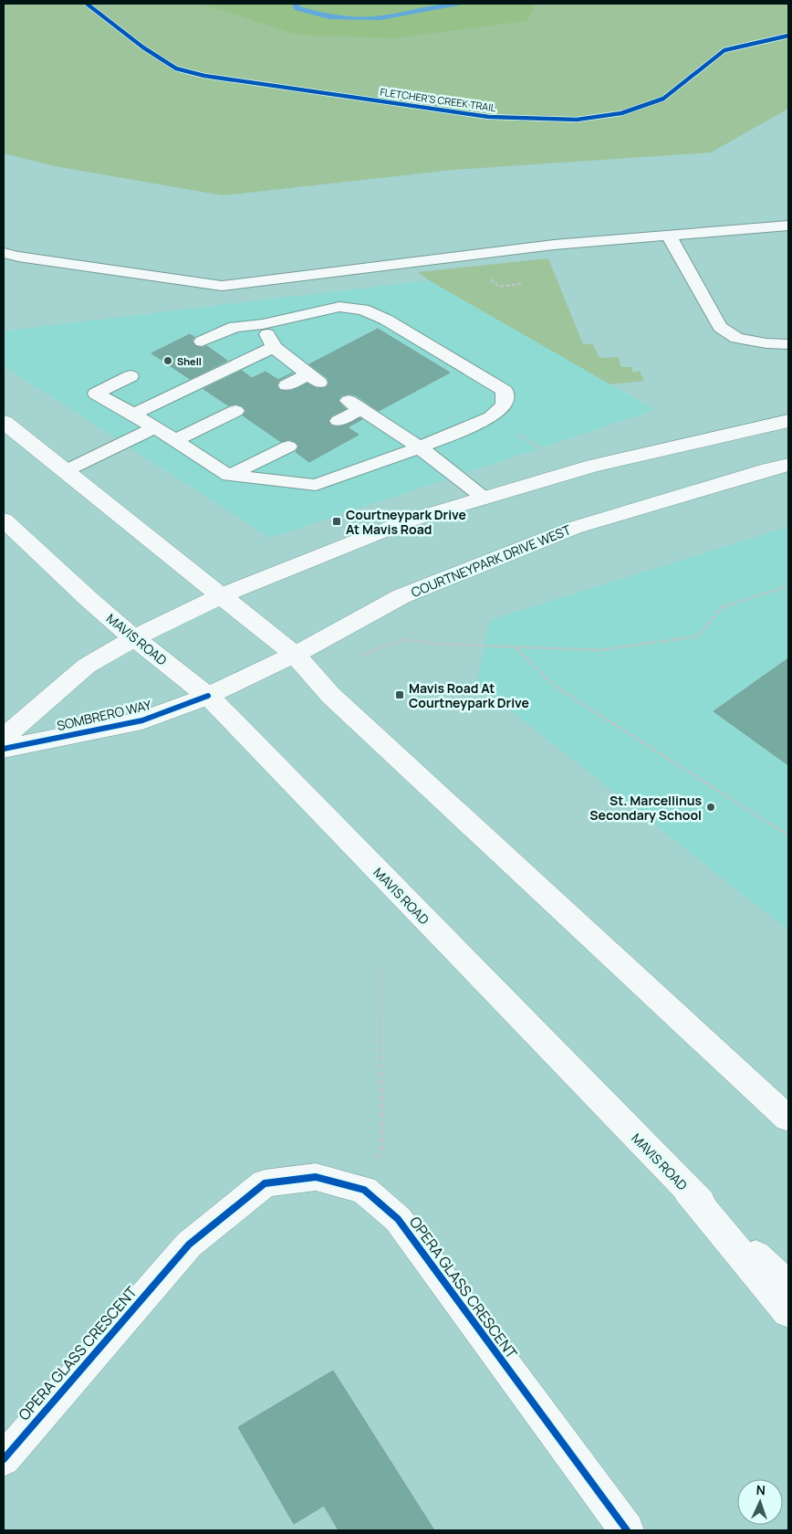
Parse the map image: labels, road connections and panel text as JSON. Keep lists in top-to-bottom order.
{
  "streets": {
    "main road": [
      "COURTNEYPARK DRIVE WEST",
      "MAVIS ROAD",
      "SOMBRERO WAY",
      "OPERA GLASS CRESCENT"
    ],
    "cycle path": ["FLETCHER'S CREEK TRAIL"]
  },
  "crossings": [
    ["COURTNEYPARK DRIVE WEST", "MAVIS ROAD"],
    ["COURTNEYPARK DRIVE WEST", "SOMBRERO WAY"],
    ["MAVIS ROAD", "SOMBRERO WAY"]
  ],
  "places": {
    "other": ["Shell", "St. Marcellinus Secondary School"],
    "transit": ["Courtneypark Drive At Mavis Road", "Mavis Road At Courtneypark Drive"]
  },
  "north": "top"
}
